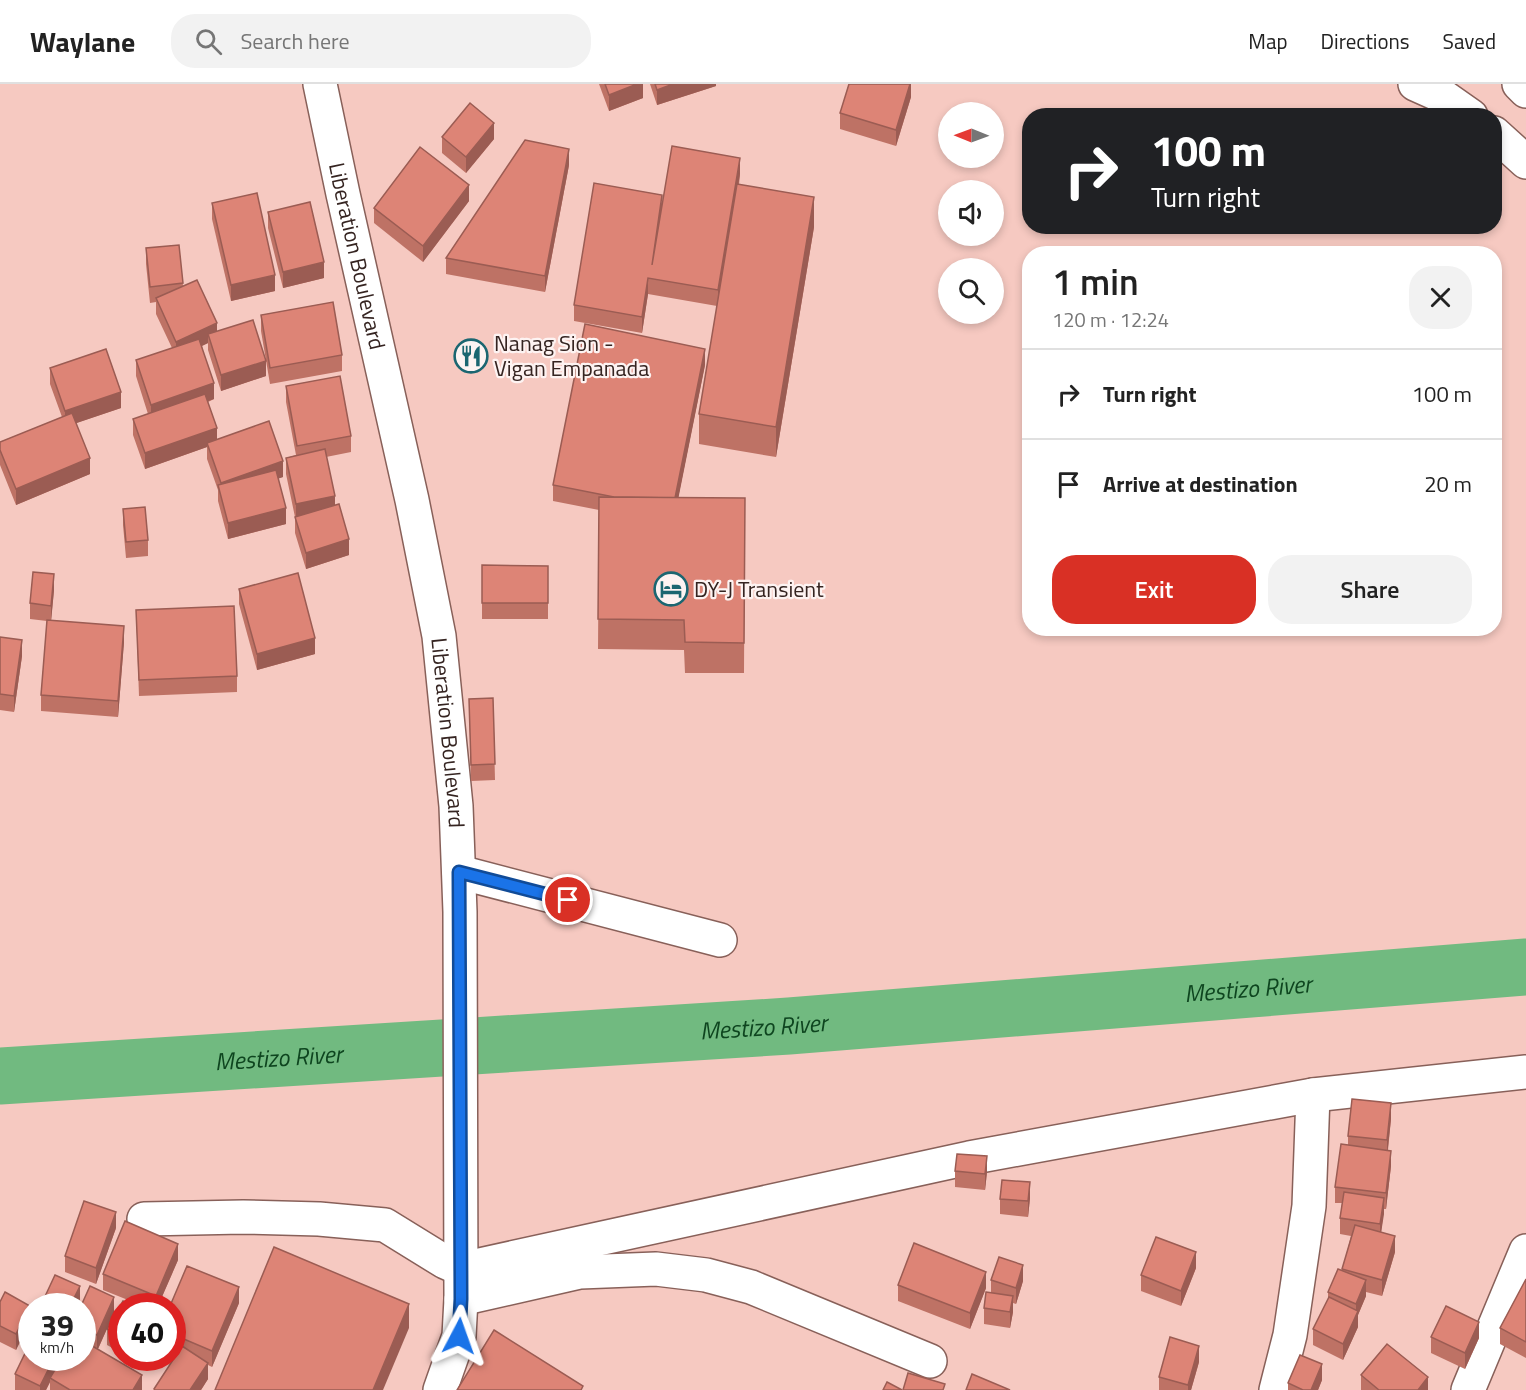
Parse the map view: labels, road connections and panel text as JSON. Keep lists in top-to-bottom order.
{
  "streets": {
    "street": ["Liberation Boulevard"]
  },
  "water": ["Mestizo River"],
  "places": {
    "restaurant": ["Nanag Sion - Vigan Empanada"],
    "hotel": ["DY-J Transient"]
  },
  "north": "left",
  "page": {
    "header": "Waylane",
    "search": "Search here",
    "nav": ["Map", "Directions", "Saved"],
    "turn": ["100 m", "Turn right"],
    "heading": ["1 min", "120 m · 12:24"],
    "list": [
      {
        "name": "Turn right",
        "value": "100 m"
      },
      {
        "name": "Arrive at destination",
        "value": "20 m"
      }
    ],
    "buttons": ["Exit", "Share"],
    "speed": "39 km/h",
    "limit": "40"
  }
}
